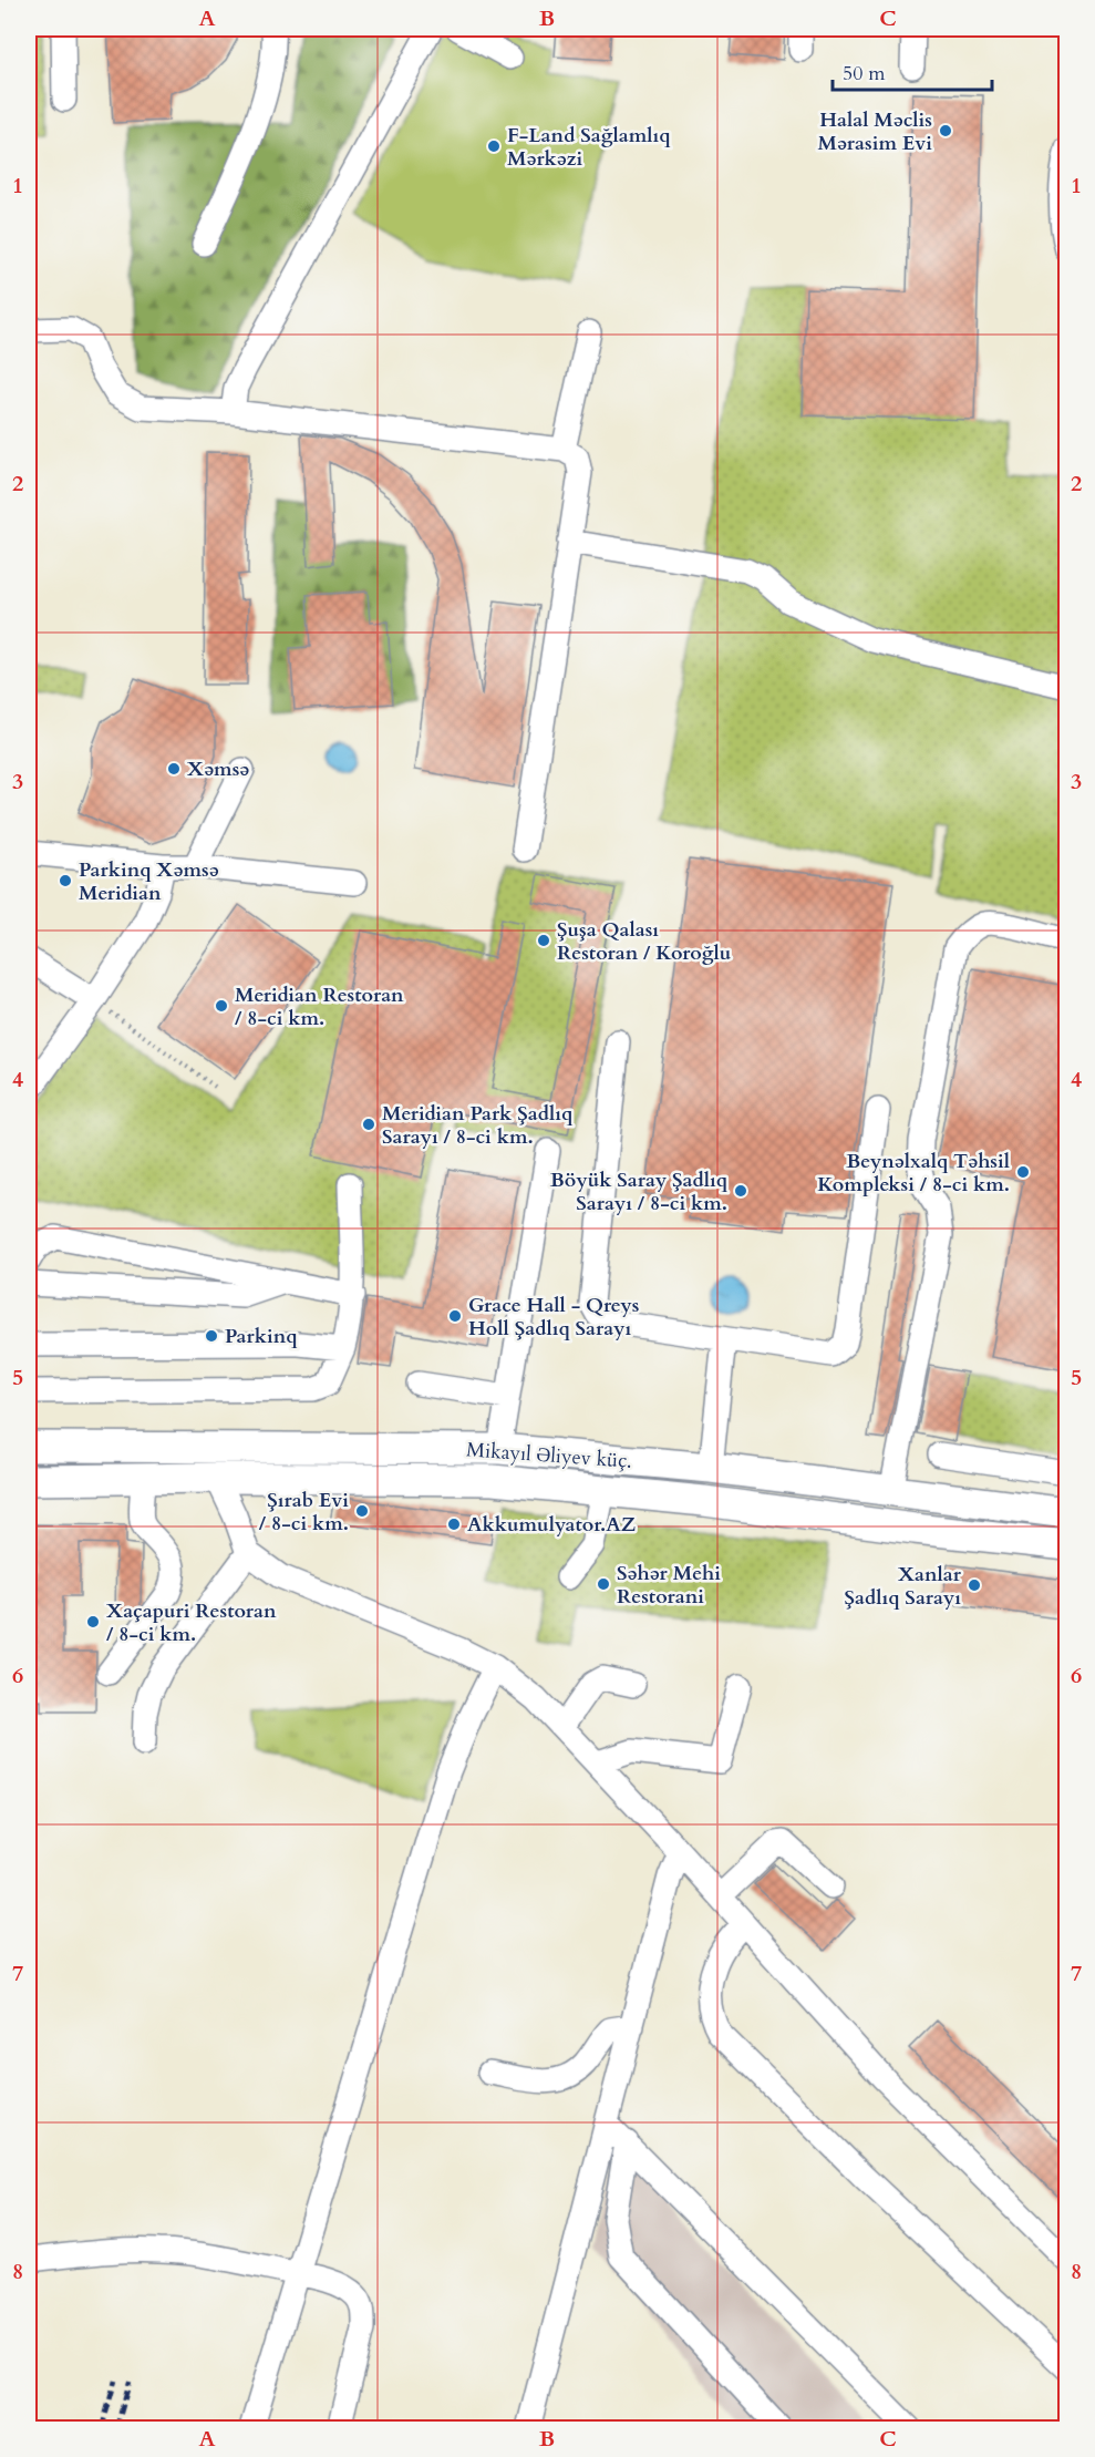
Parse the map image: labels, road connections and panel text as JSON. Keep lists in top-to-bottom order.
{
  "streets": {
    "main road": ["Mikayıl Əliyev küç."]
  },
  "places": [
    "Halal Məclis Mərasim Evi",
    "F-Land Sağlamlıq Mərkəzi",
    "Xəmsə",
    "Parkinq Xəmsə Meridian",
    "Şuşa Qalası Restoran / Koroğlu",
    "Meridian Restoran / 8-ci km.",
    "Meridian Park Şadlıq Sarayı / 8-ci km.",
    "Beynəlxalq Təhsil Kompleksi / 8-ci km.",
    "Böyük Saray Şadlıq Sarayı / 8-ci km.",
    "Grace Hall - Qreys Holl Şadlıq Sarayı",
    "Parkinq",
    "Şırab Evi / 8-ci km.",
    "Akkumulyator.AZ",
    "Səhər Mehi Restorani",
    "Xanlar Şadlıq Sarayı",
    "Xaçapuri Restoran / 8-ci km."
  ],
  "scale_bar": "50 m",
  "grid": {
    "columns": ["A", "B", "C"],
    "rows": [
      "1",
      "2",
      "3",
      "4",
      "5",
      "6",
      "7",
      "8"
    ]
  }
}
